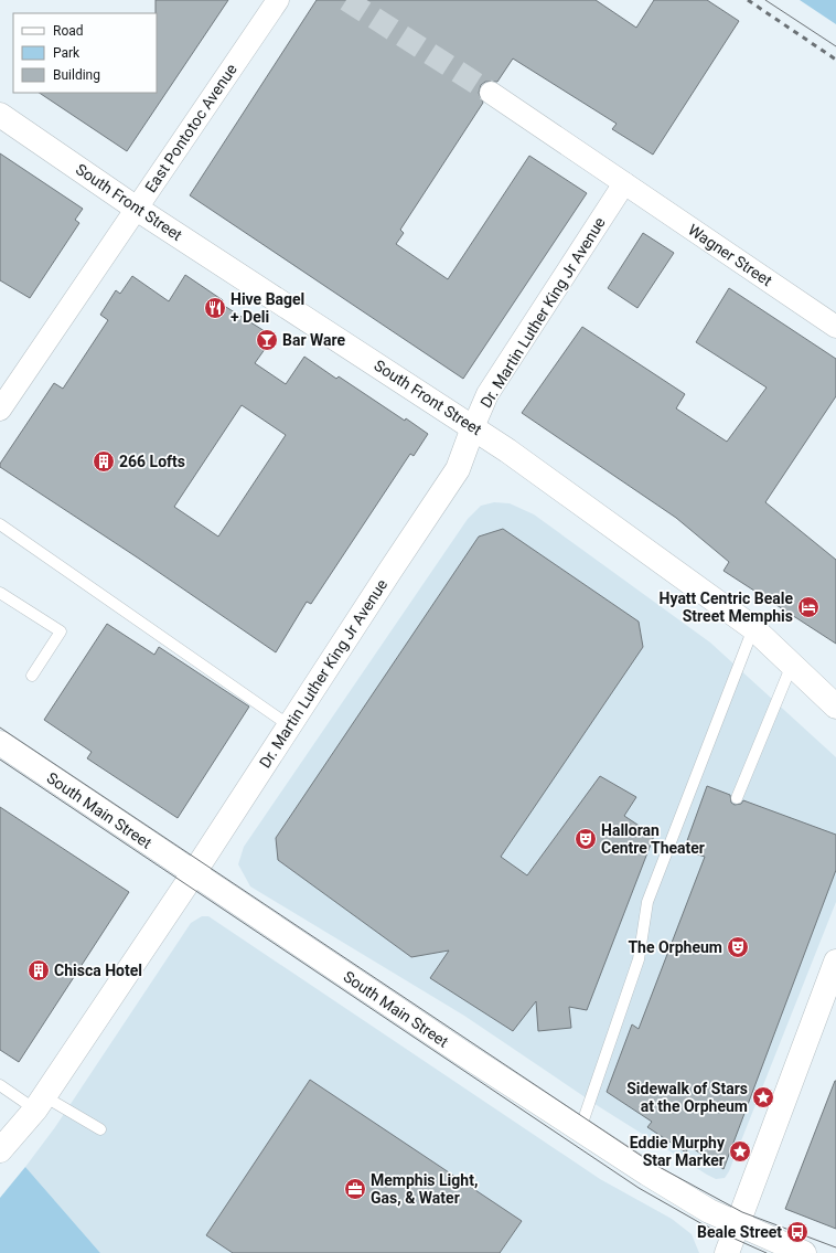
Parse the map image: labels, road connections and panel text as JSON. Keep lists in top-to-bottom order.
{
  "streets": {
    "main road": ["South Front Street", "Dr. Martin Luther King Jr Avenue", "South Main Street"],
    "street": ["East Pontotoc Avenue", "Wagner Street"]
  },
  "crossings": [
    ["East Pontotoc Avenue", "South Front Street"],
    ["South Front Street", "Dr. Martin Luther King Jr Avenue"],
    ["Wagner Street", "Dr. Martin Luther King Jr Avenue"],
    ["Dr. Martin Luther King Jr Avenue", "South Main Street"]
  ],
  "places": {
    "restaurant": ["Hive Bagel + Deli"],
    "bar": ["Bar Ware"],
    "building": ["266 Lofts", "Chisca Hotel"],
    "hotel": ["Hyatt Centric Beale Street Memphis"],
    "theatre": ["Halloran Centre Theater", "The Orpheum"],
    "place": ["Sidewalk of Stars at the Orpheum", "Eddie Murphy Star Marker"],
    "office": ["Memphis Light, Gas, & Water"],
    "bus stop": ["Beale Street"]
  },
  "legend": ["Road", "Park", "Building"]
}
